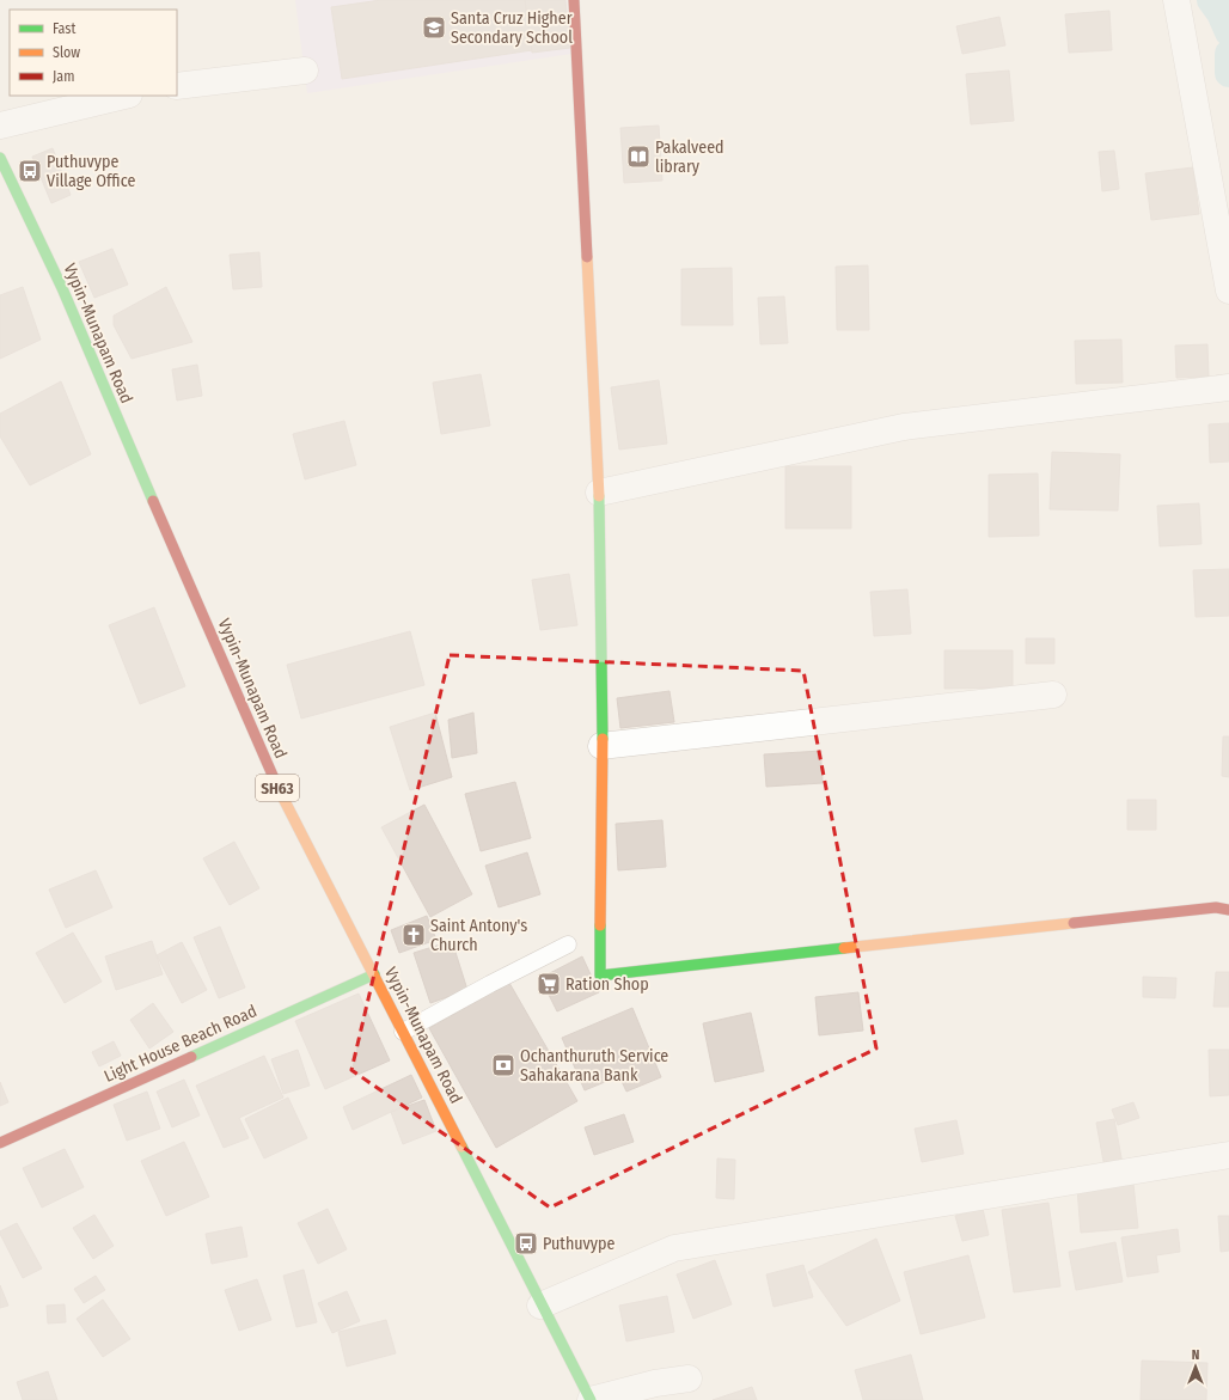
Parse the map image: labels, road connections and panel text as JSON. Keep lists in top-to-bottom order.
{
  "streets": {
    "main road": ["Vypin-Munapam Road", "SH63", "Light House Beach Road"]
  },
  "crossings": [
    ["Vypin-Munapam Road", "Light House Beach Road"]
  ],
  "places": {
    "school or university": ["Santa Cruz Higher Secondary School"],
    "library": ["Pakalveed library"],
    "bus stop": ["Puthuvype Village Office", "Puthuvype"],
    "church": ["Saint Antony's Church"],
    "supermarket": ["Ration Shop"],
    "bank": ["Ochanthuruth Service Sahakarana Bank"]
  },
  "legend": ["Fast", "Slow", "Jam"],
  "north": "top"
}
